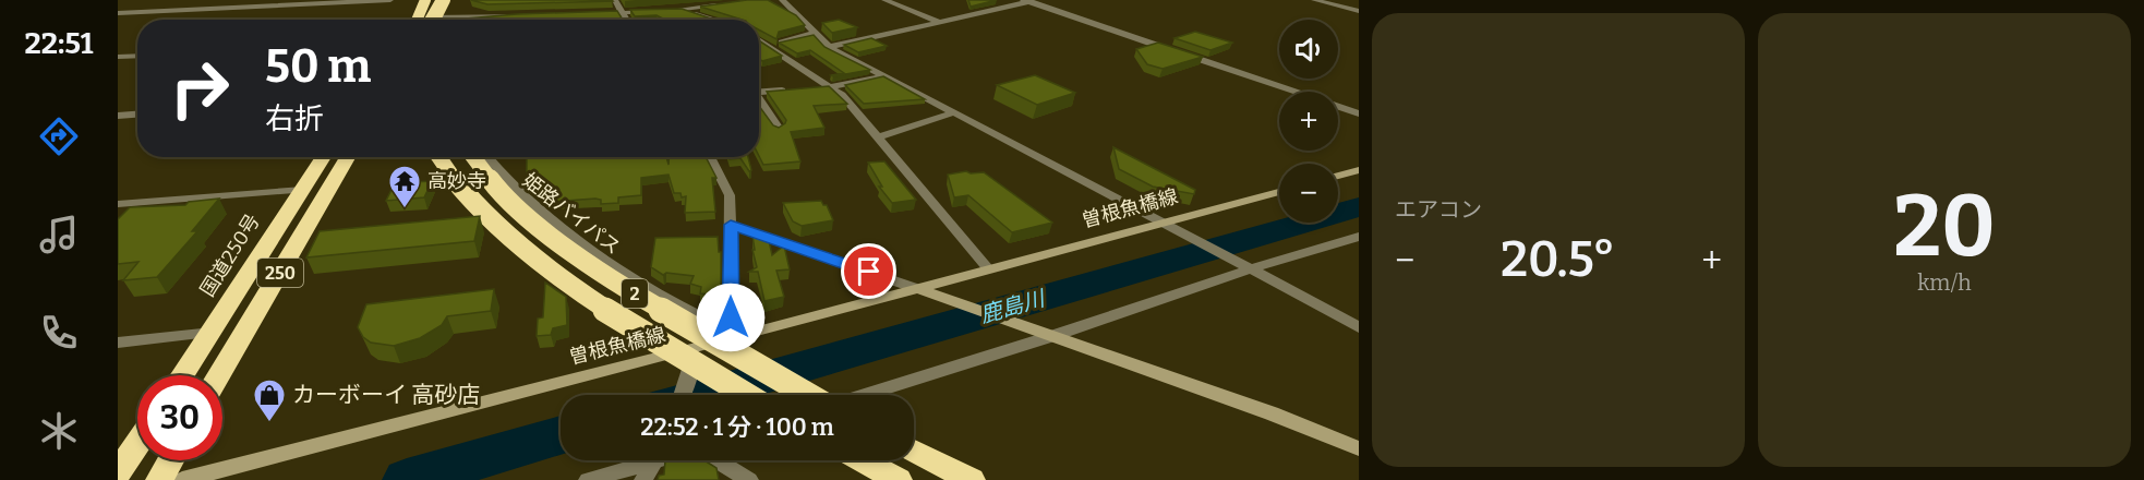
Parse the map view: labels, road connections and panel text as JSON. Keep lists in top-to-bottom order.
{
  "streets": {
    "highway": [
      "姫路バイパス",
      "国道250号",
      "250",
      "2"
    ],
    "main road": ["曽根魚橋線"]
  },
  "water": ["鹿島川"],
  "places": {
    "temple": ["高妙寺"],
    "shop": ["カーボーイ 高砂店"]
  },
  "page": {
    "tabs": "22:51",
    "tile": [
      "エアコン",
      ["20", "km/h"]
    ],
    "map_buttons": ["+", "−"],
    "turn": ["50 m", "右折"],
    "heat": ["−", "20.5°", "+"],
    "limit": "30",
    "trip": "22:52 · 1 分 · 100 m"
  }
}
